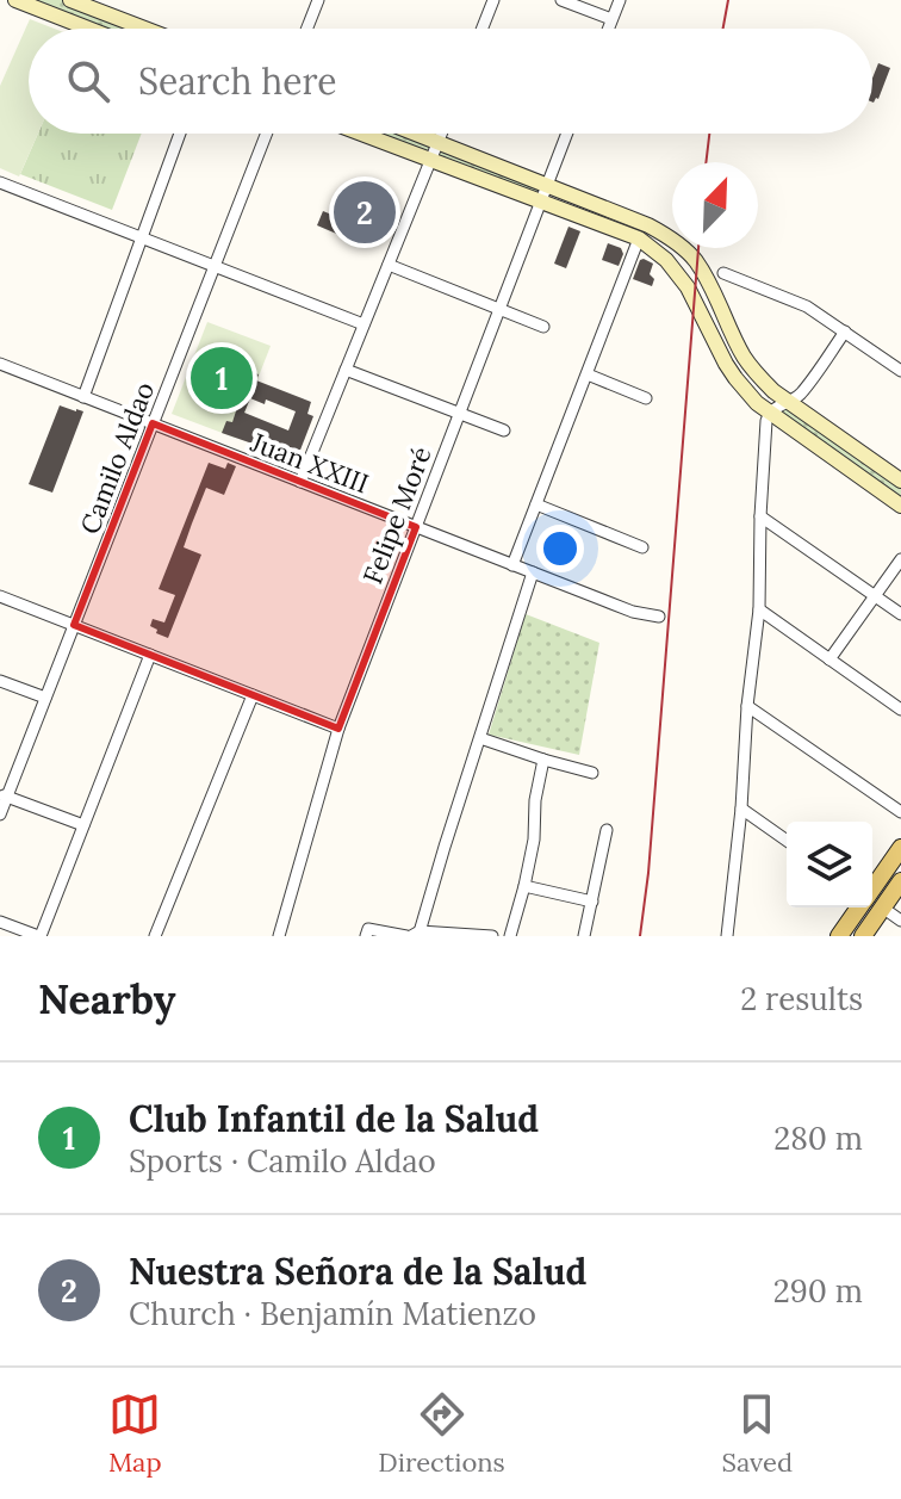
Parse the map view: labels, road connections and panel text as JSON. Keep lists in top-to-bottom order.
{
  "streets": {
    "street": ["Camilo Aldao", "Juan XXIII", "Felipe Moré"]
  },
  "crossings": [
    ["Camilo Aldao", "Juan XXIII"],
    ["Juan XXIII", "Felipe Moré"]
  ],
  "north": "top right",
  "page": {
    "search": "Search here",
    "pins": ["2", "1"],
    "heading": ["Nearby", "2 results"],
    "list": [
      {
        "mark": "1",
        "name": "Club Infantil de la Salud",
        "note": "Sports · Camilo Aldao",
        "value": "280 m"
      },
      {
        "mark": "2",
        "name": "Nuestra Señora de la Salud",
        "note": "Church · Benjamín Matienzo",
        "value": "290 m"
      }
    ],
    "nav": ["Map", "Directions", "Saved"]
  }
}
